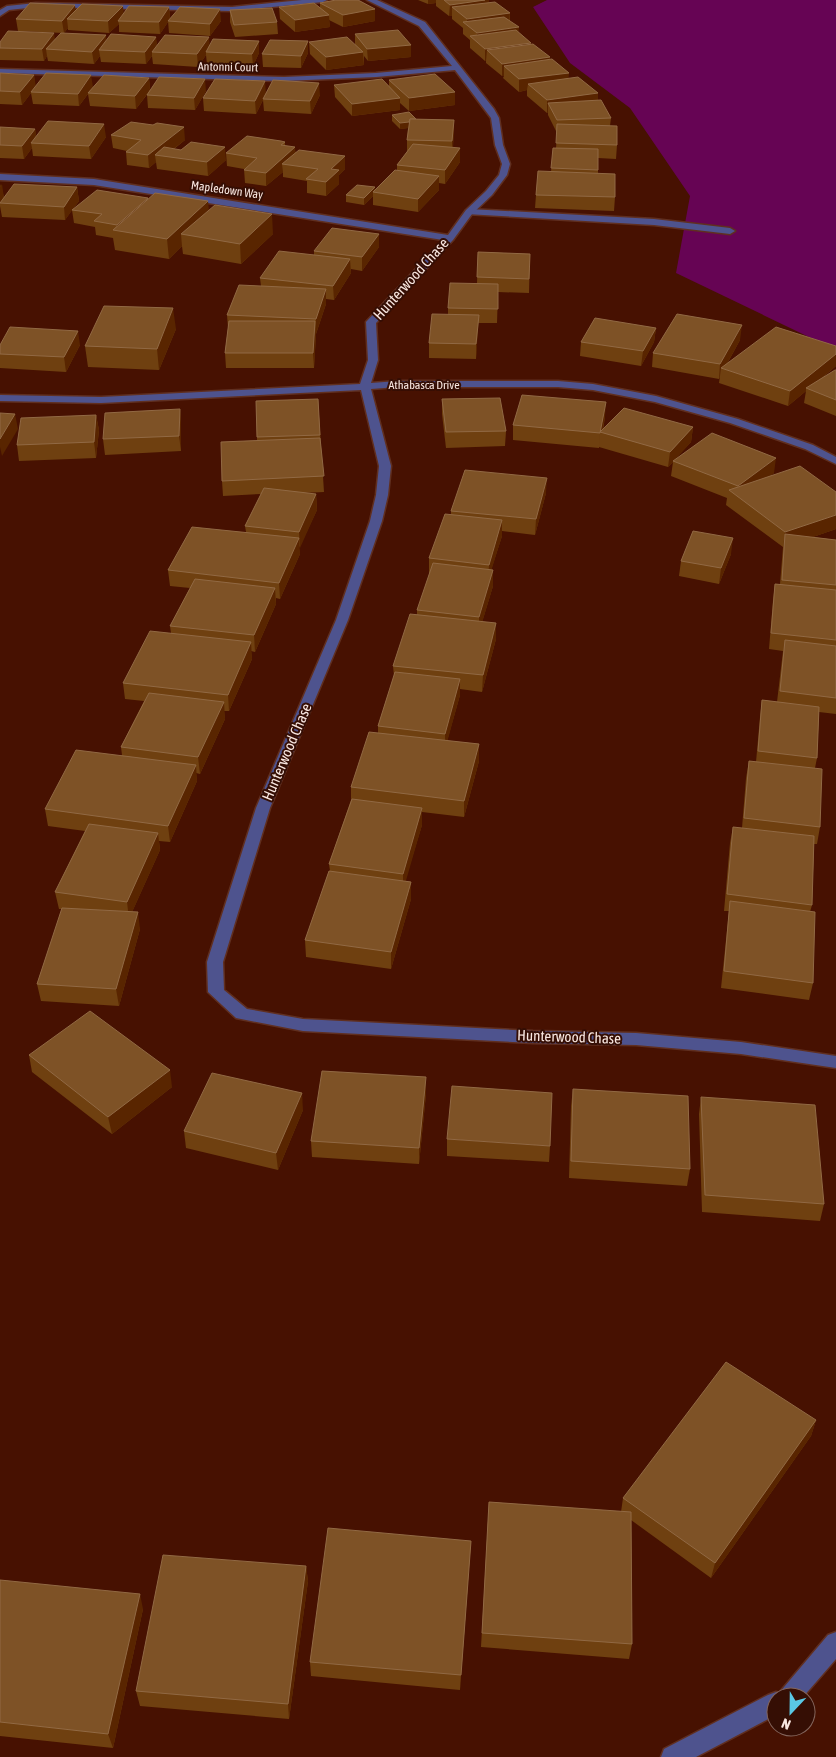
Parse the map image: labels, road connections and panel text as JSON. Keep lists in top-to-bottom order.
{
  "streets": {
    "street": [
      "Antonni Court",
      "Mapledown Way",
      "Hunterwood Chase",
      "Athabasca Drive"
    ]
  },
  "crossings": [
    ["Antonni Court", "Hunterwood Chase"],
    ["Mapledown Way", "Hunterwood Chase"],
    ["Hunterwood Chase", "Athabasca Drive"]
  ],
  "north": "bottom"
}
